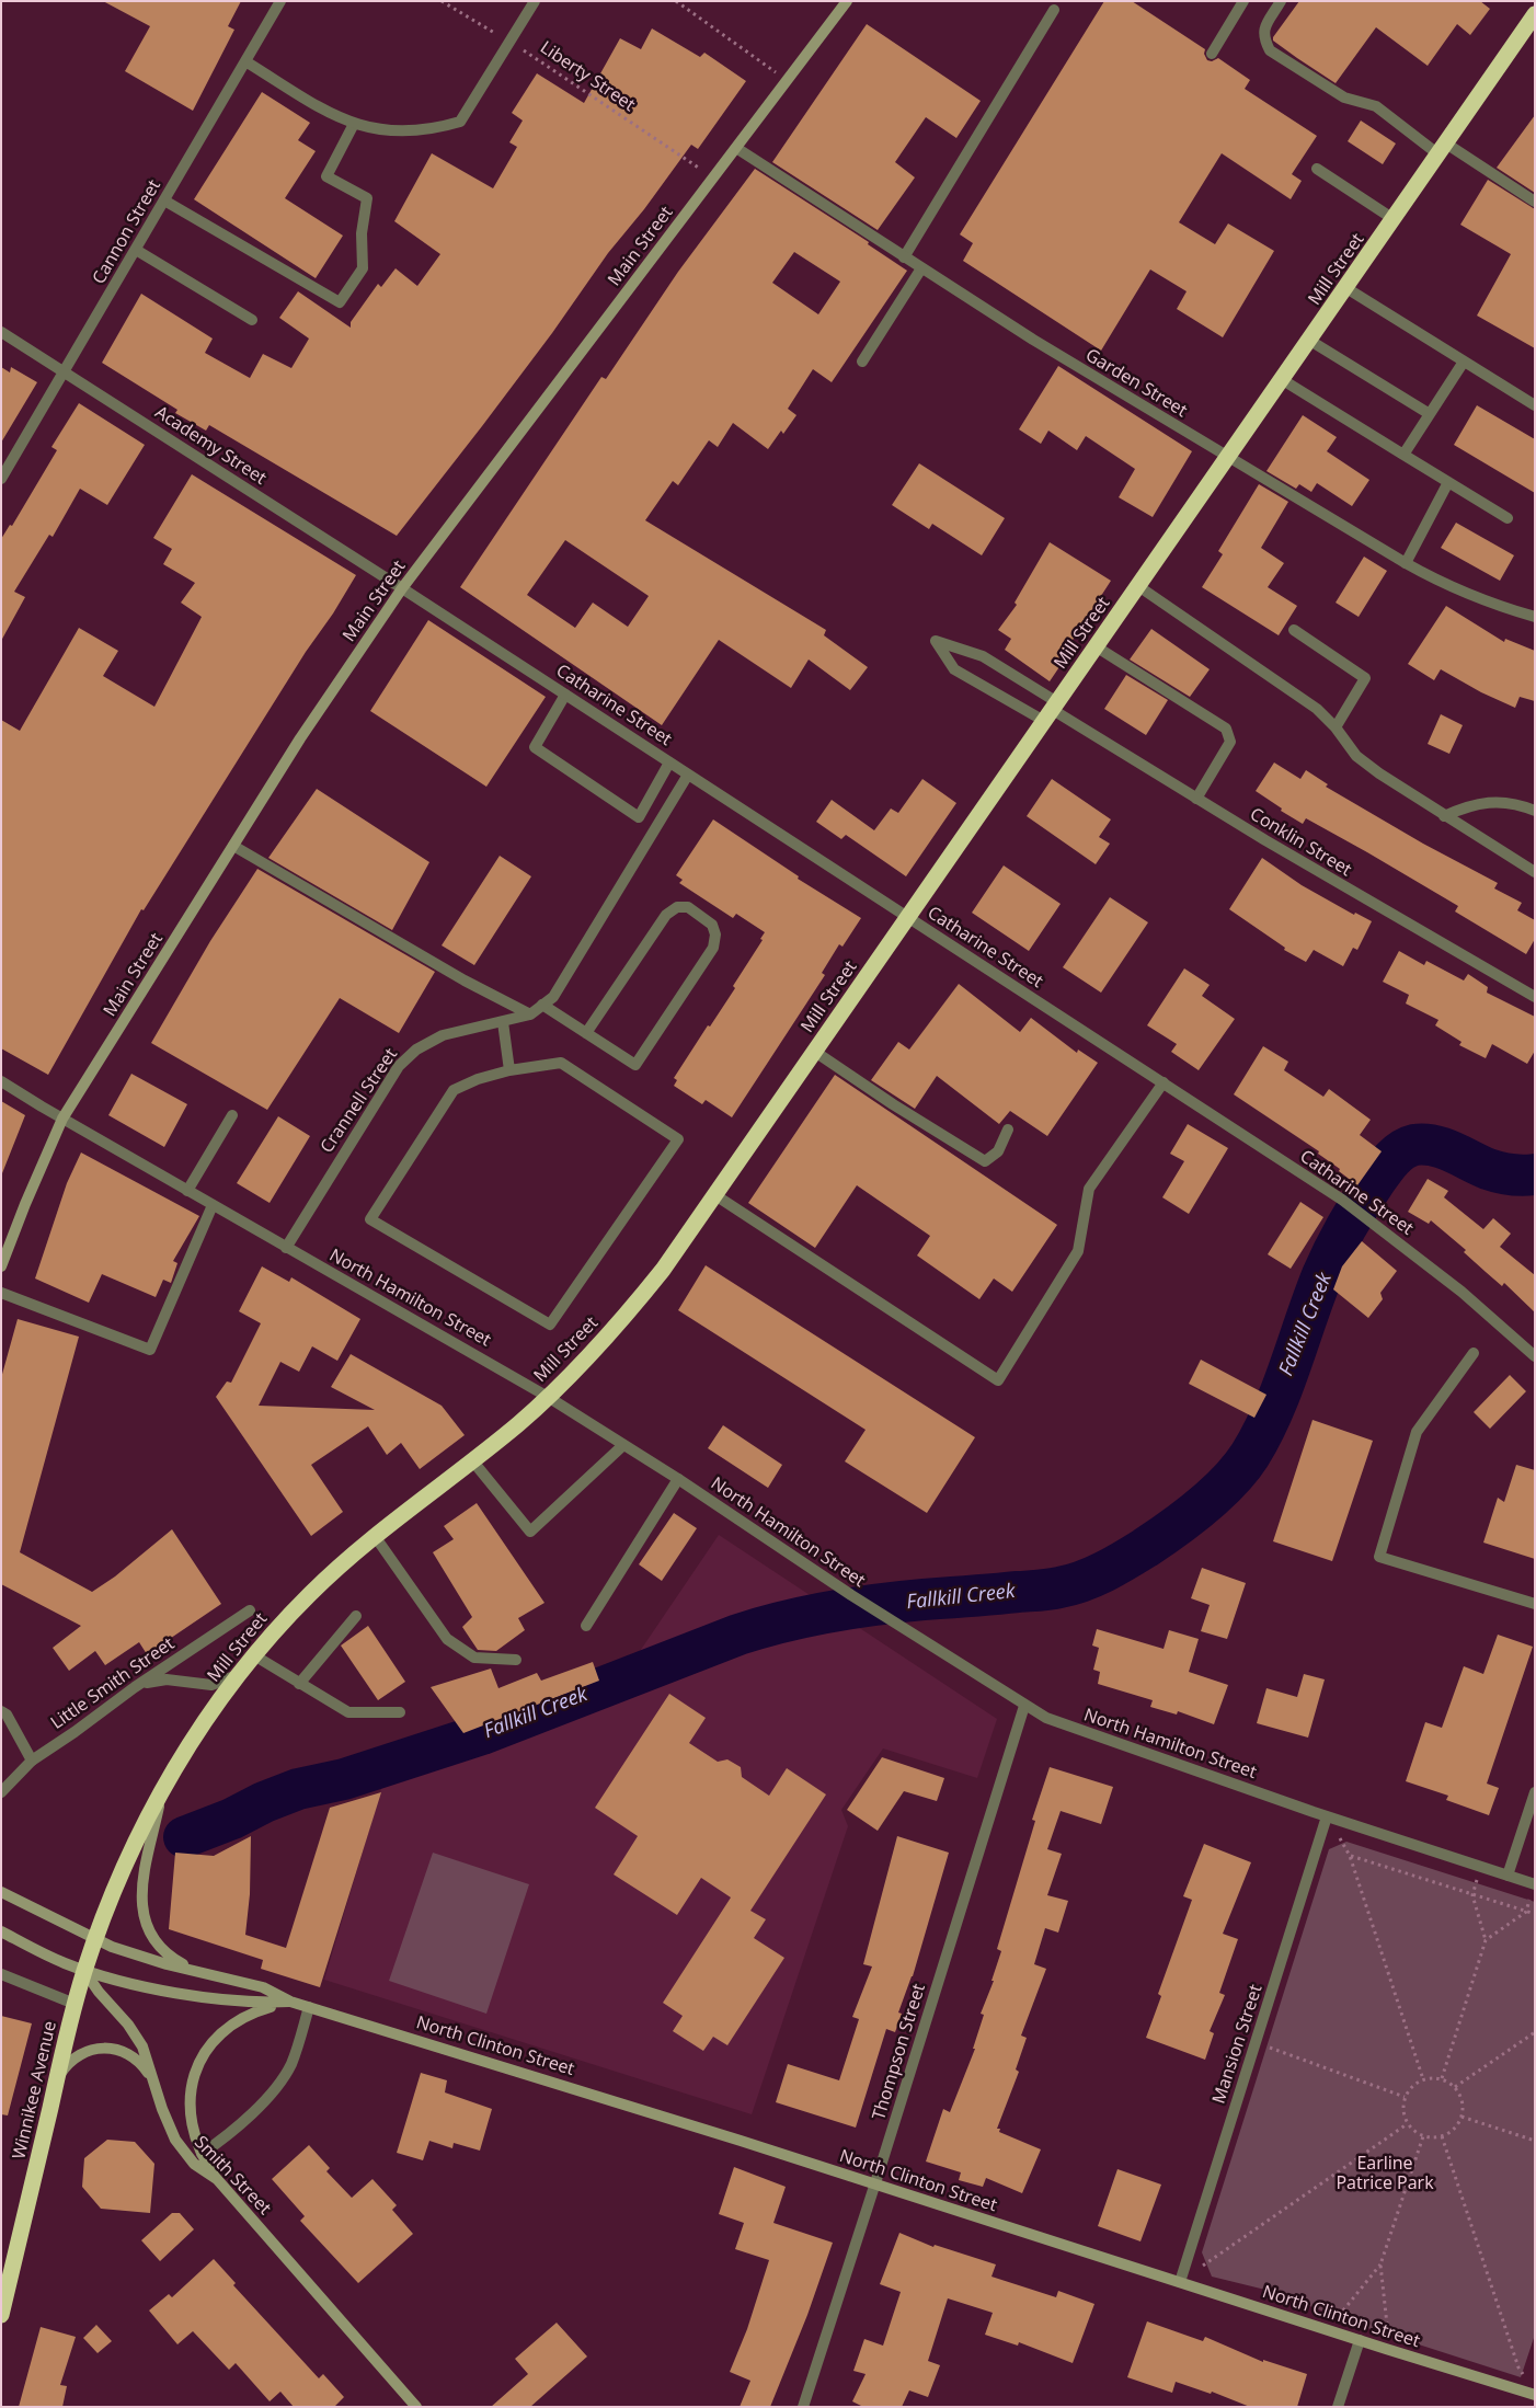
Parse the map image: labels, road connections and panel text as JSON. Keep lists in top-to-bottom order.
{
  "streets": {
    "highway": ["Mill Street", "Winnikee Avenue"],
    "street": [
      "Cannon Street",
      "Main Street",
      "Garden Street",
      "Academy Street",
      "Catharine Street",
      "Conklin Street",
      "Crannell Street",
      "North Hamilton Street",
      "Little Smith Street",
      "Mansion Street",
      "North Clinton Street",
      "Thompson Street",
      "Smith Street"
    ],
    "path": ["Liberty Street"]
  },
  "crossings": [
    ["Liberty Street", "Main Street"],
    ["Cannon Street", "Academy Street"],
    ["Main Street", "Garden Street"],
    ["Main Street", "Academy Street"],
    ["Main Street", "Catharine Street"],
    ["Main Street", "North Hamilton Street"],
    ["Mill Street", "Garden Street"],
    ["Mill Street", "Catharine Street"],
    ["Mill Street", "Conklin Street"],
    ["Mill Street", "North Hamilton Street"],
    ["Mill Street", "North Clinton Street"],
    ["Mill Street", "Winnikee Avenue"],
    ["Academy Street", "Catharine Street"],
    ["Catharine Street", "Crannell Street"],
    ["Crannell Street", "North Hamilton Street"],
    ["North Hamilton Street", "Mansion Street"],
    ["North Hamilton Street", "Thompson Street"],
    ["Mansion Street", "North Clinton Street"],
    ["North Clinton Street", "Thompson Street"],
    ["North Clinton Street", "Winnikee Avenue"],
    ["North Clinton Street", "Smith Street"],
    ["Winnikee Avenue", "Smith Street"]
  ],
  "water": ["Fallkill Creek"],
  "parks": ["Earline Patrice Park"]
}
